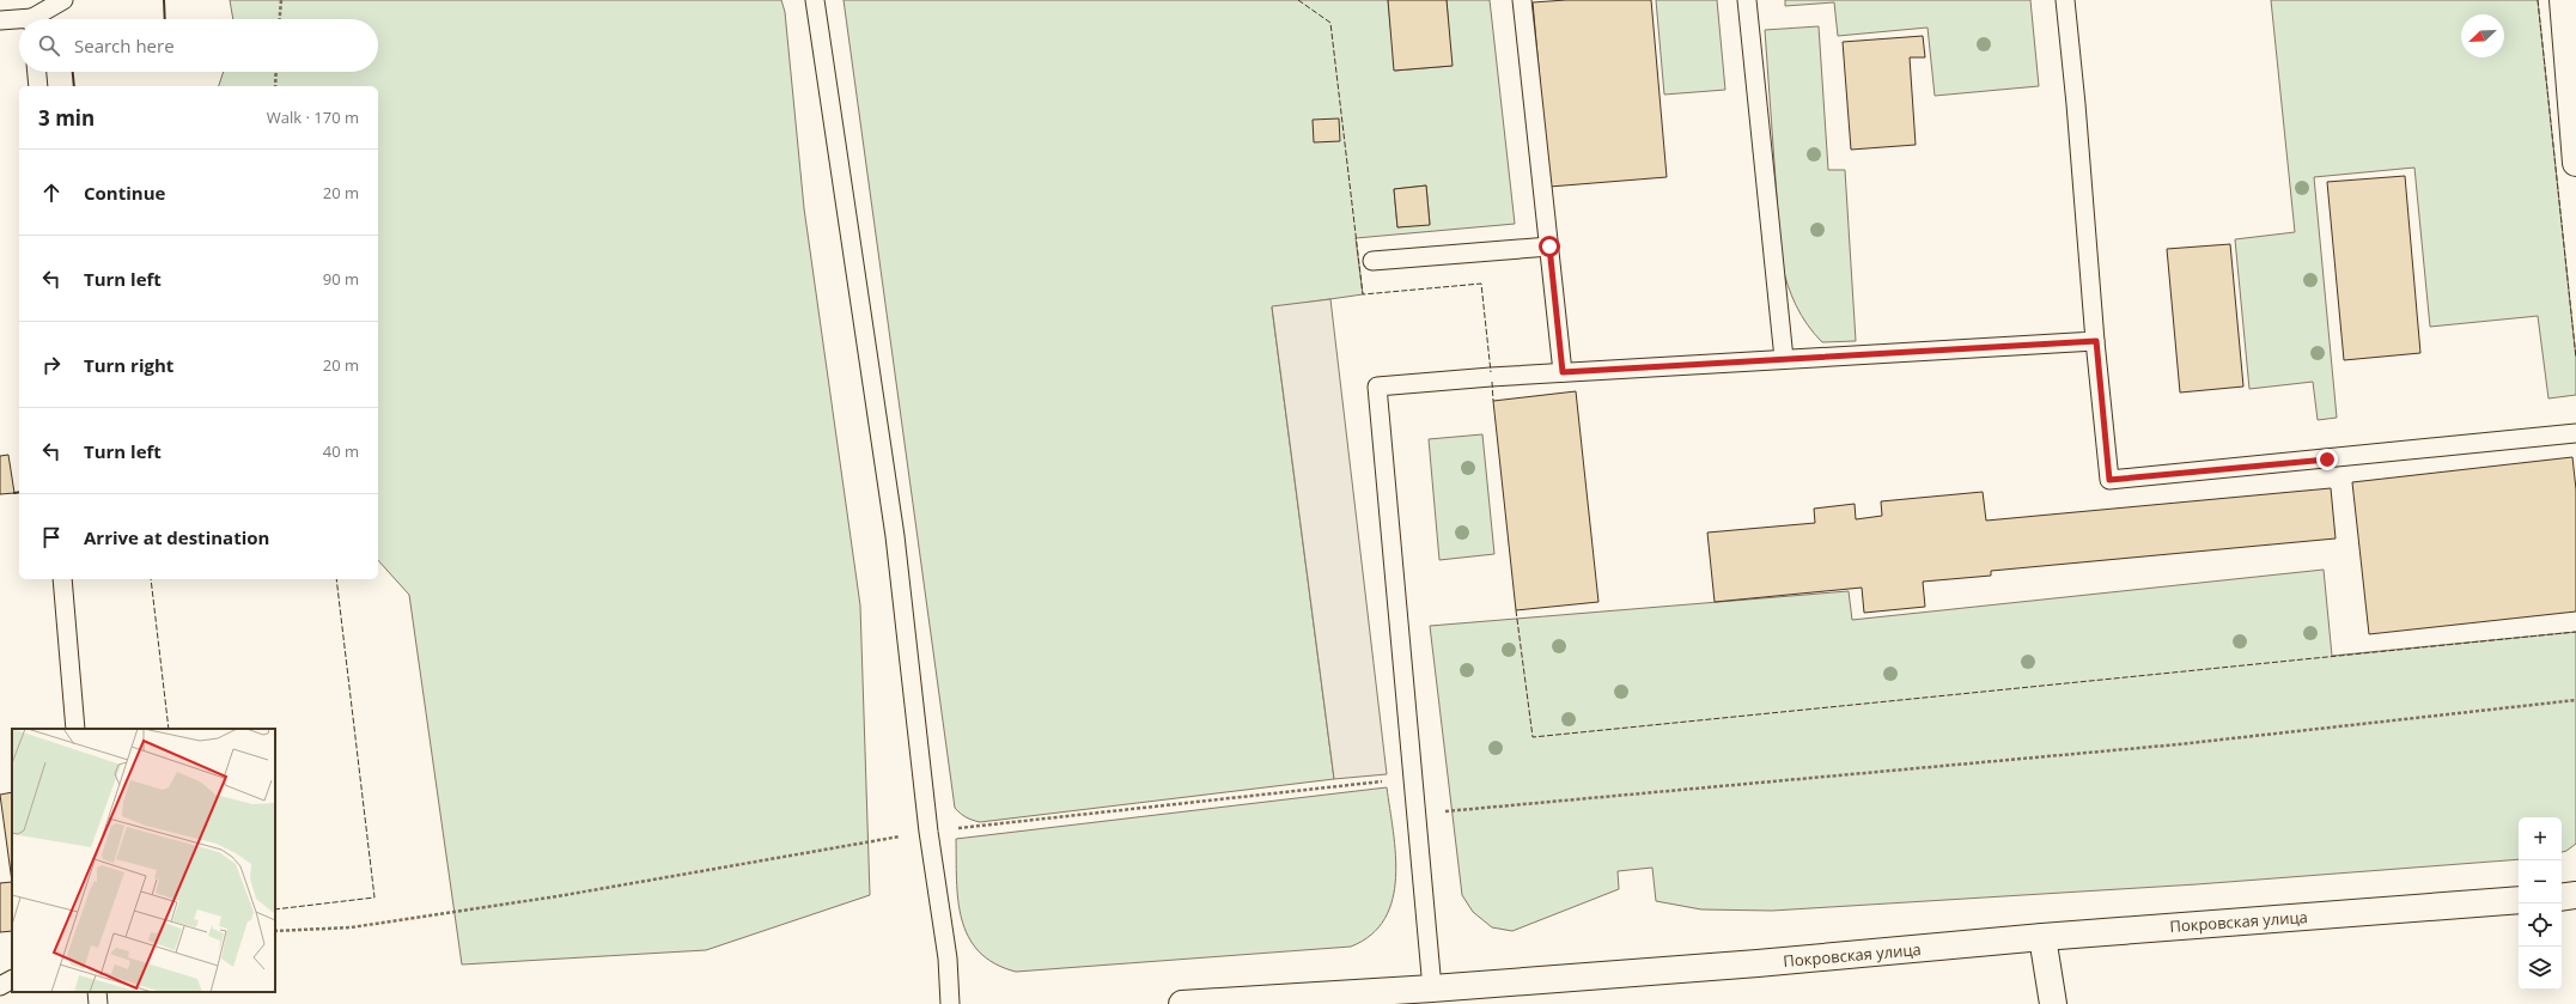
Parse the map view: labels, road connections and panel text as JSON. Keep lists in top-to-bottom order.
{
  "streets": {
    "main road": ["Покровская улица"]
  },
  "north": "bottom left",
  "page": {
    "search": "Search here",
    "heading": ["3 min", "Walk · 170 m"],
    "list": [
      ["Continue", "20 m"],
      ["Turn left", "90 m"],
      ["Turn right", "20 m"],
      ["Turn left", "40 m"],
      "Arrive at destination"
    ],
    "map_buttons": ["+", "−"]
  }
}
